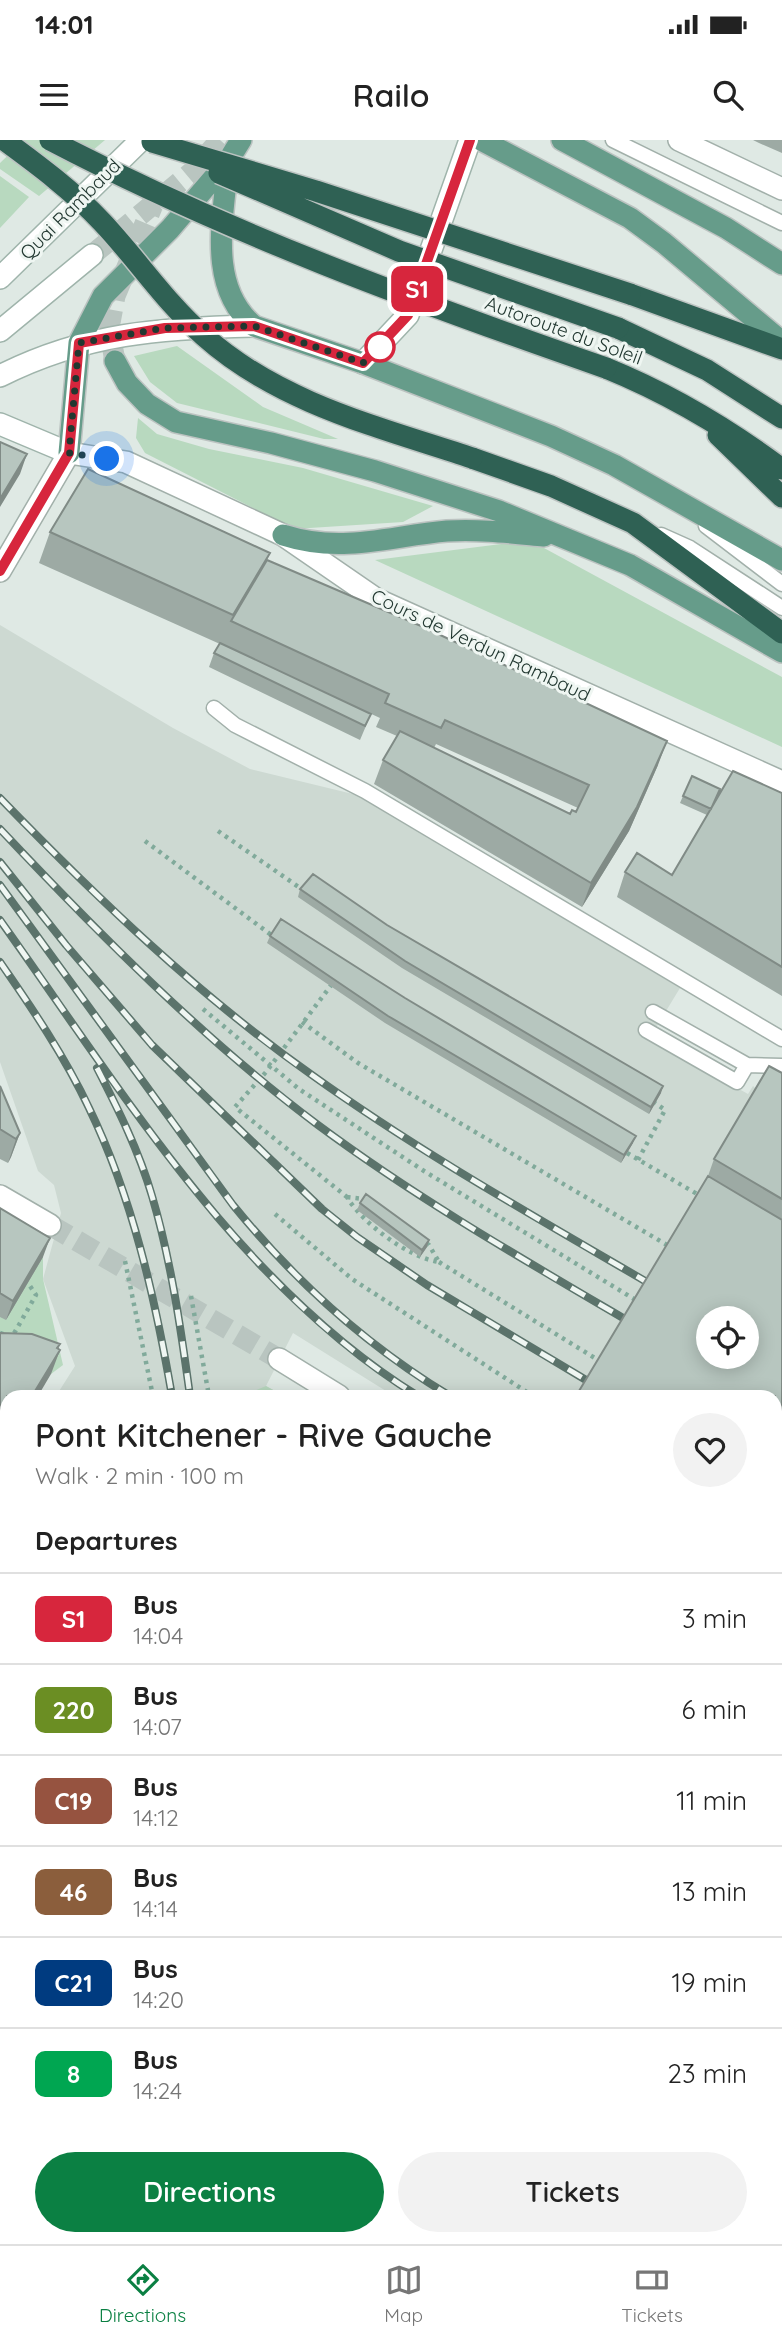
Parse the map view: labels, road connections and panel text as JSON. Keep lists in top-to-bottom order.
{
  "streets": {
    "highway": ["Autoroute du Soleil"],
    "street": ["Quai Rambaud", "Cours de Verdun Rambaud"]
  },
  "crossings": [
    ["Quai Rambaud", "Autoroute du Soleil"]
  ],
  "lines": ["bus line S1"],
  "page": {
    "status": "14:01",
    "header": "Railo",
    "on_map": "S1",
    "heading": [
      ["Pont Kitchener - Rive Gauche", "Walk · 2 min · 100 m"],
      "Departures"
    ],
    "list": [
      {
        "mark": "S1",
        "name": "Bus",
        "note": "14:04",
        "value": "3 min"
      },
      {
        "mark": "220",
        "name": "Bus",
        "note": "14:07",
        "value": "6 min"
      },
      {
        "mark": "C19",
        "name": "Bus",
        "note": "14:12",
        "value": "11 min"
      },
      {
        "mark": "46",
        "name": "Bus",
        "note": "14:14",
        "value": "13 min"
      },
      {
        "mark": "C21",
        "name": "Bus",
        "note": "14:20",
        "value": "19 min"
      },
      {
        "mark": "8",
        "name": "Bus",
        "note": "14:24",
        "value": "23 min"
      }
    ],
    "buttons": ["Directions", "Tickets"],
    "tabs": ["Directions", "Map", "Tickets"]
  }
}
